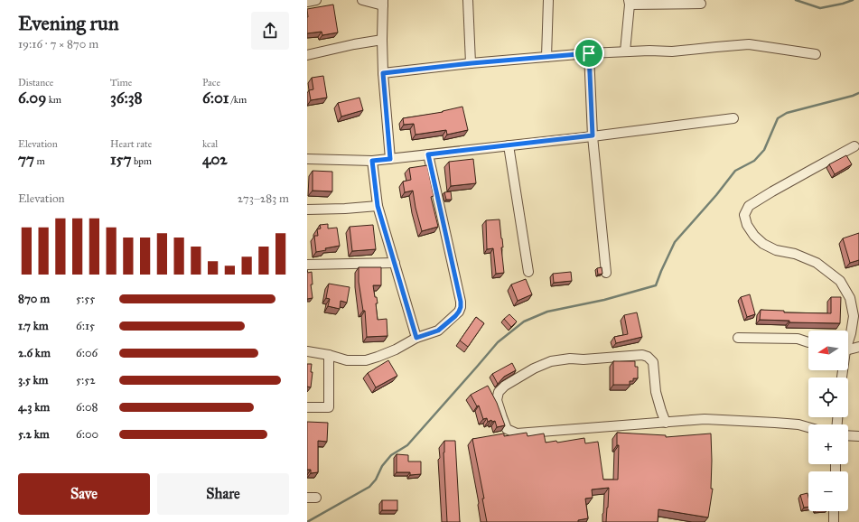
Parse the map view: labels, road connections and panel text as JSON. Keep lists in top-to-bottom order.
{
  "north": "left",
  "page": {
    "heading": ["Evening run", "19:16 · 7 × 870 m"],
    "stats": [
      ["Distance", "6.09 km"],
      ["Time", "36:38"],
      ["Pace", "6:01 /km"],
      ["Elevation", "77 m"],
      ["Heart rate", "157 bpm"],
      ["kcal", "402"]
    ],
    "chart": ["Elevation", "273–283 m"],
    "list": [
      {
        "name": "870 m",
        "note": "5:55"
      },
      {
        "name": "1.7 km",
        "note": "6:15"
      },
      {
        "name": "2.6 km",
        "note": "6:06"
      },
      {
        "name": "3.5 km",
        "note": "5:52"
      },
      {
        "name": "4.3 km",
        "note": "6:08"
      },
      {
        "name": "5.2 km",
        "note": "6:00"
      }
    ],
    "map_buttons": ["+", "−"],
    "buttons": ["Save", "Share"]
  }
}
